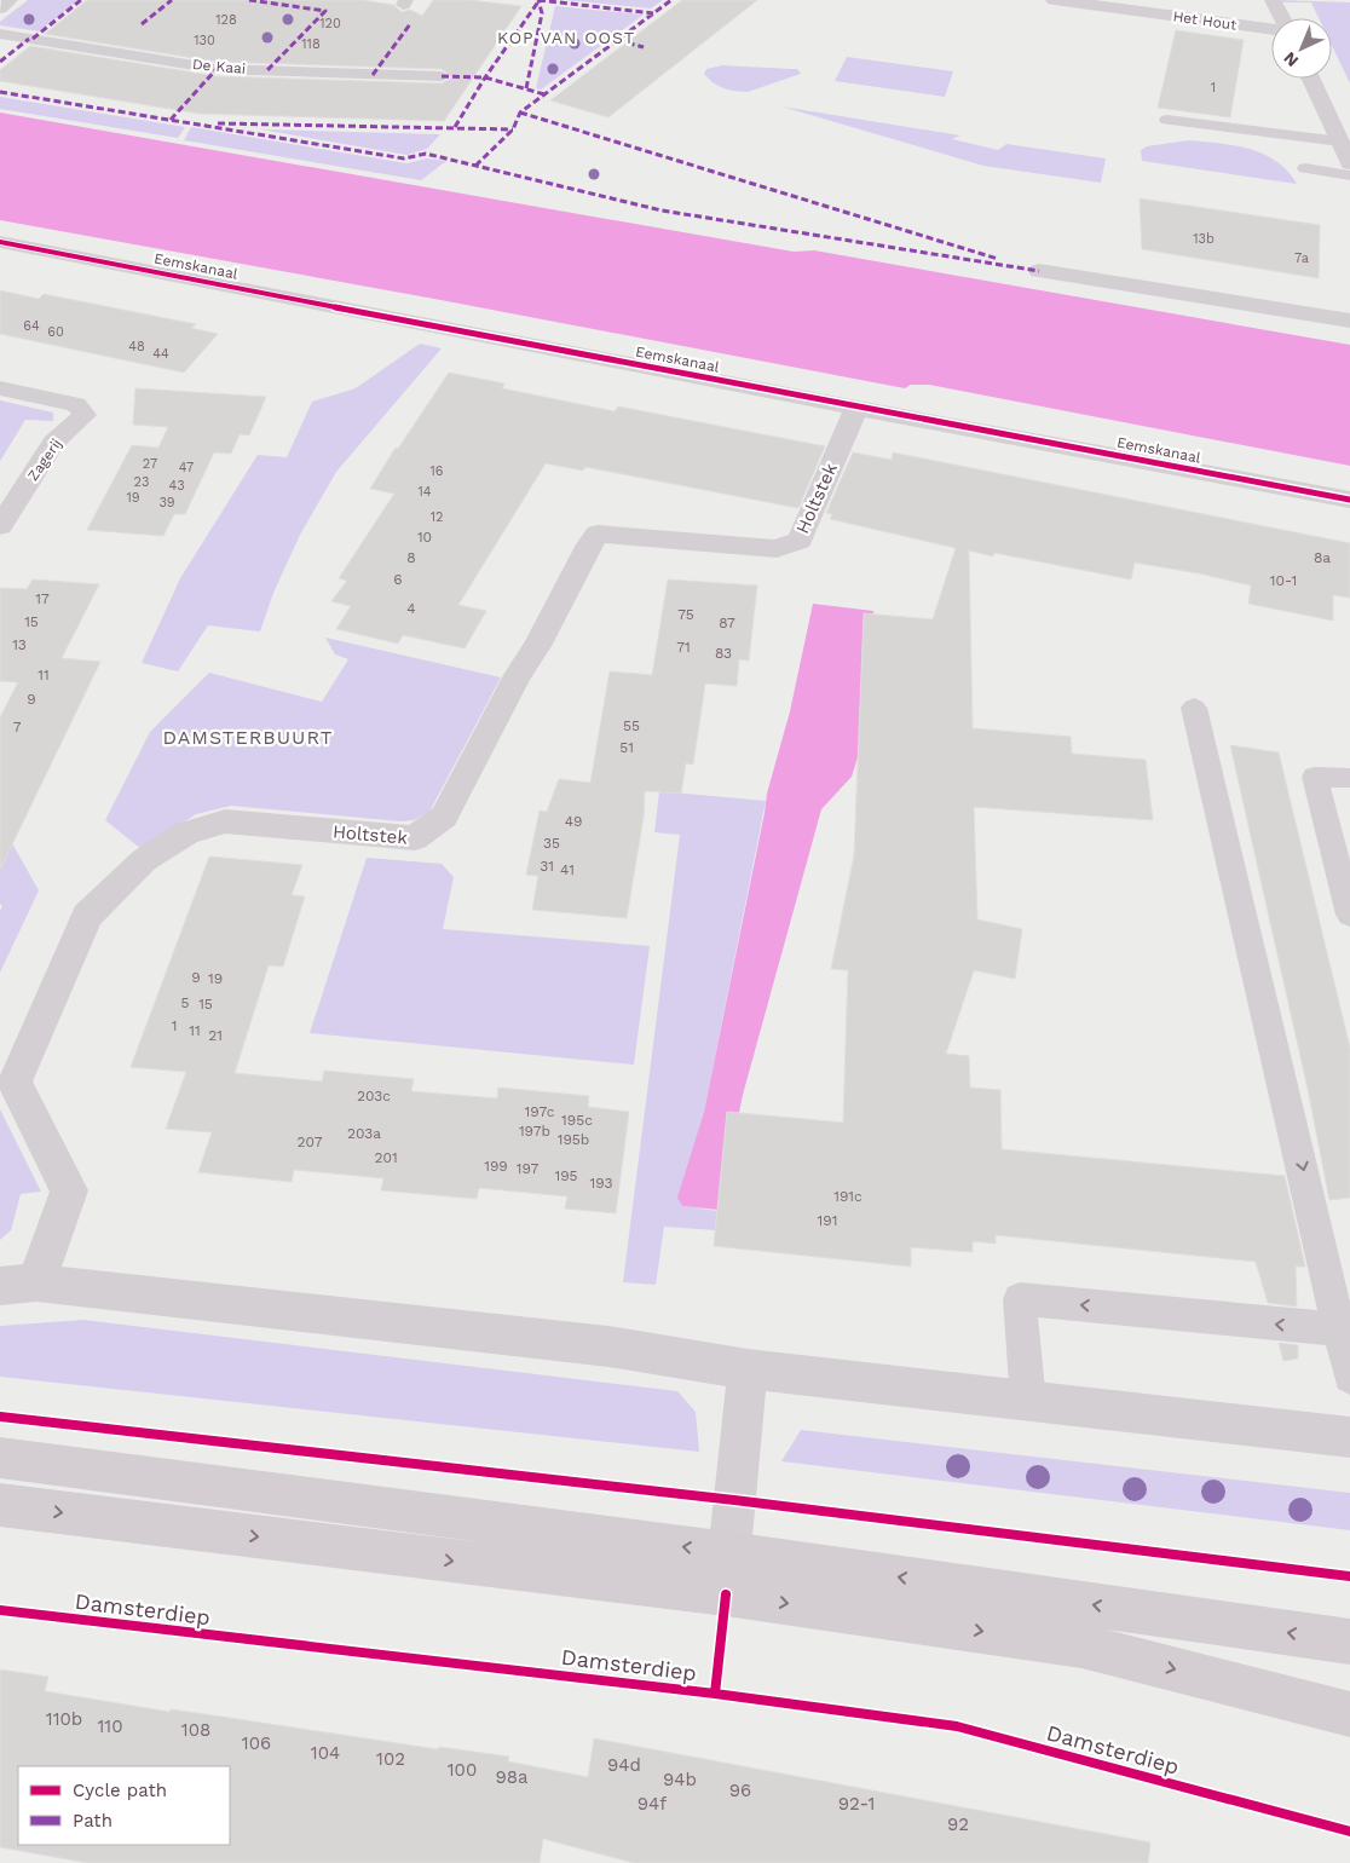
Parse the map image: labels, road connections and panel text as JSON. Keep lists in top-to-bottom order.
{
  "streets": {
    "street": [
      "Het Hout",
      "Eemskanaal",
      "Zagerij",
      "Holtstek"
    ],
    "lane": ["De Kaai"],
    "cycle path": ["Damsterdiep"]
  },
  "crossings": [
    ["Eemskanaal", "Holtstek"]
  ],
  "districts": ["KOP VAN OOST", "DAMSTERBUURT"],
  "house_numbers": [
    "128",
    "120",
    "130",
    "118",
    "1",
    "13b",
    "7a",
    "64",
    "60",
    "48",
    "44",
    "27",
    "47",
    "16",
    "23",
    "43",
    "14",
    "19",
    "39",
    "12",
    "10",
    "8",
    "8a",
    "6",
    "10-1",
    "17",
    "4",
    "75",
    "15",
    "87",
    "13",
    "71",
    "83",
    "11",
    "9",
    "55",
    "7",
    "51",
    "49",
    "35",
    "31",
    "41",
    "9",
    "19",
    "5",
    "15",
    "1",
    "11",
    "21",
    "203c",
    "197c",
    "195c",
    "197b",
    "203a",
    "195b",
    "207",
    "201",
    "199",
    "197",
    "195",
    "193",
    "191c",
    "191",
    "110b",
    "110",
    "108",
    "106",
    "104",
    "102",
    "94d",
    "100",
    "98a",
    "94b",
    "96",
    "94f",
    "92-1",
    "92"
  ],
  "legend": ["Cycle path", "Path"],
  "north": "bottom left"
}
